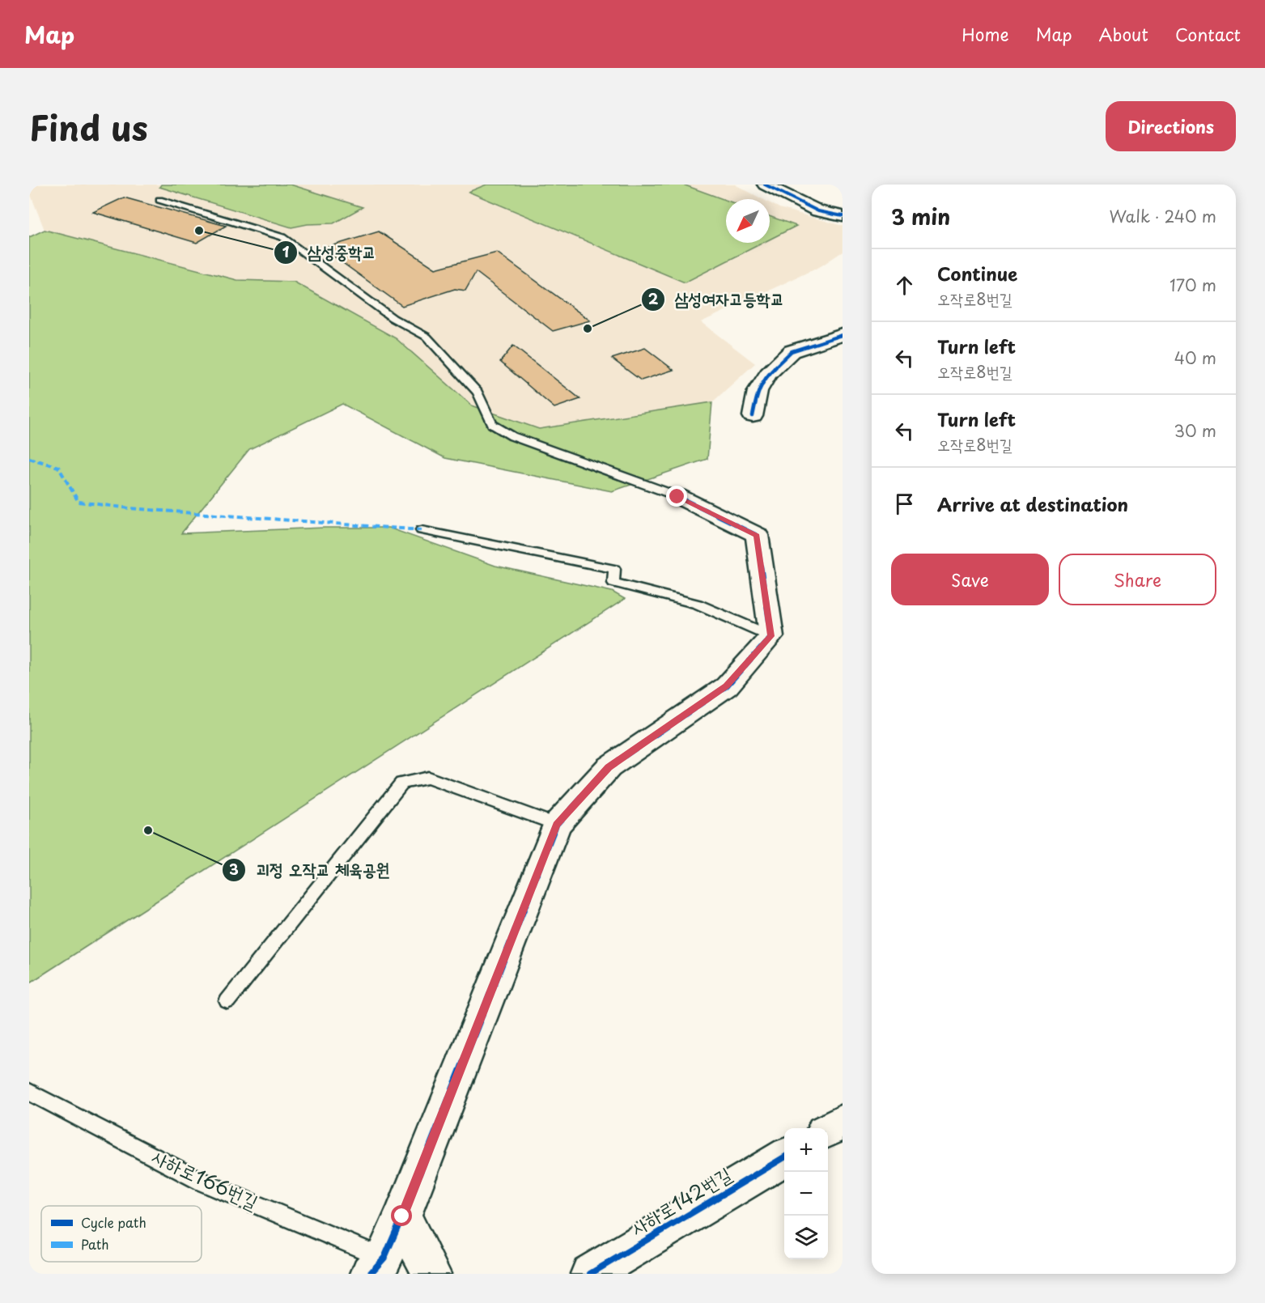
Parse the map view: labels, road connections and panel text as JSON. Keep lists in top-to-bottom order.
{
  "streets": {
    "street": ["사하로142번길"],
    "lane": ["사하로166번길"]
  },
  "places": ["삼성중학교", "삼성여자고등학교", "괴정 오작교 체육공원"],
  "legend": ["Cycle path", "Path"],
  "north": "bottom left",
  "page": {
    "header": "Map",
    "nav": [
      "Home",
      "Map",
      "About",
      "Contact"
    ],
    "title": "Find us",
    "buttons": [
      "Directions",
      ["Save", "Share"]
    ],
    "heading": ["3 min", "Walk · 240 m"],
    "list": [
      ["Continue", "오작로8번길", "170 m"],
      ["Turn left", "오작로8번길", "40 m"],
      ["Turn left", "오작로8번길", "30 m"],
      "Arrive at destination"
    ],
    "map_buttons": ["+", "−"]
  }
}
